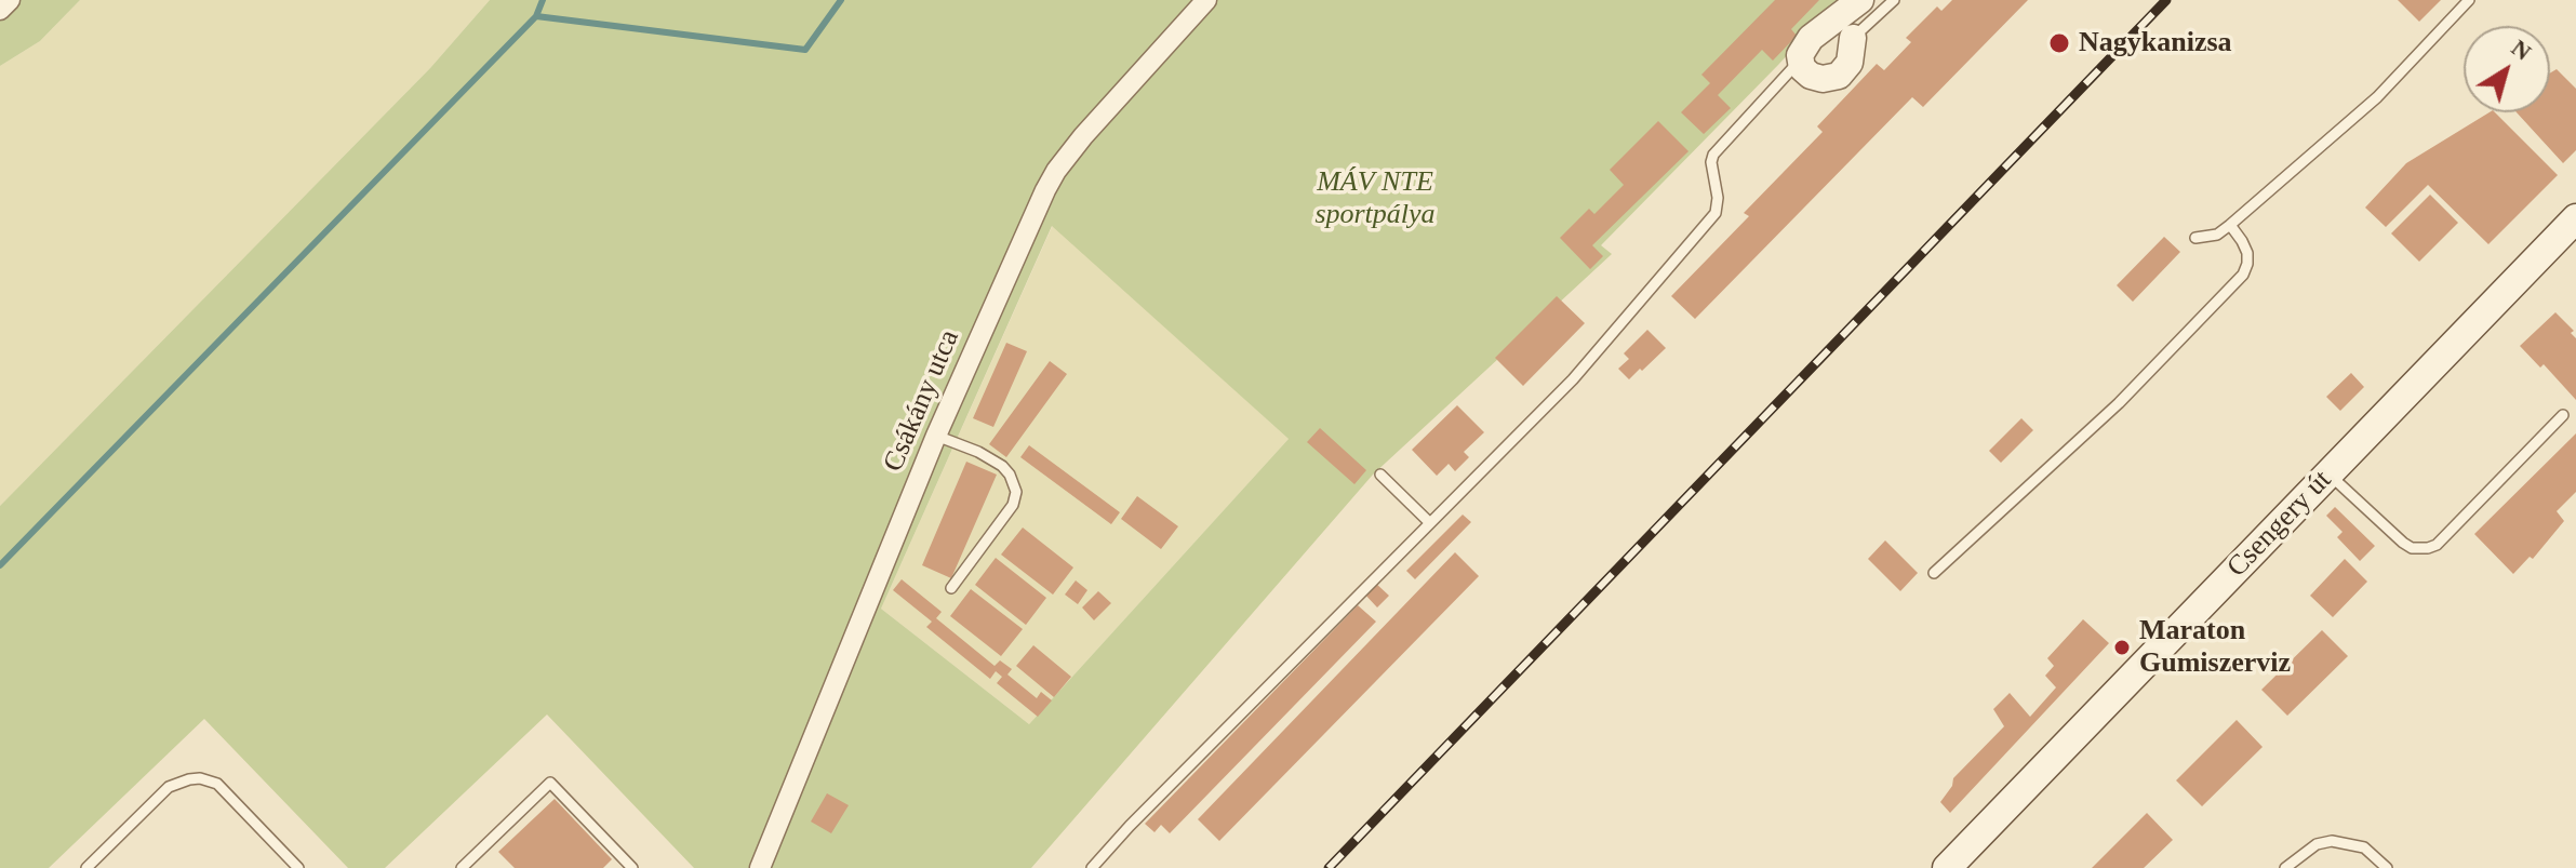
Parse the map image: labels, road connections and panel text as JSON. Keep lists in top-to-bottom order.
{
  "streets": {
    "main road": ["Csengery út"],
    "street": ["Csákány utca"]
  },
  "parks": ["MÁV NTE sportpálya"],
  "places": ["Nagykanizsa", "Maraton Gumiszerviz"],
  "north": "top right"
}
